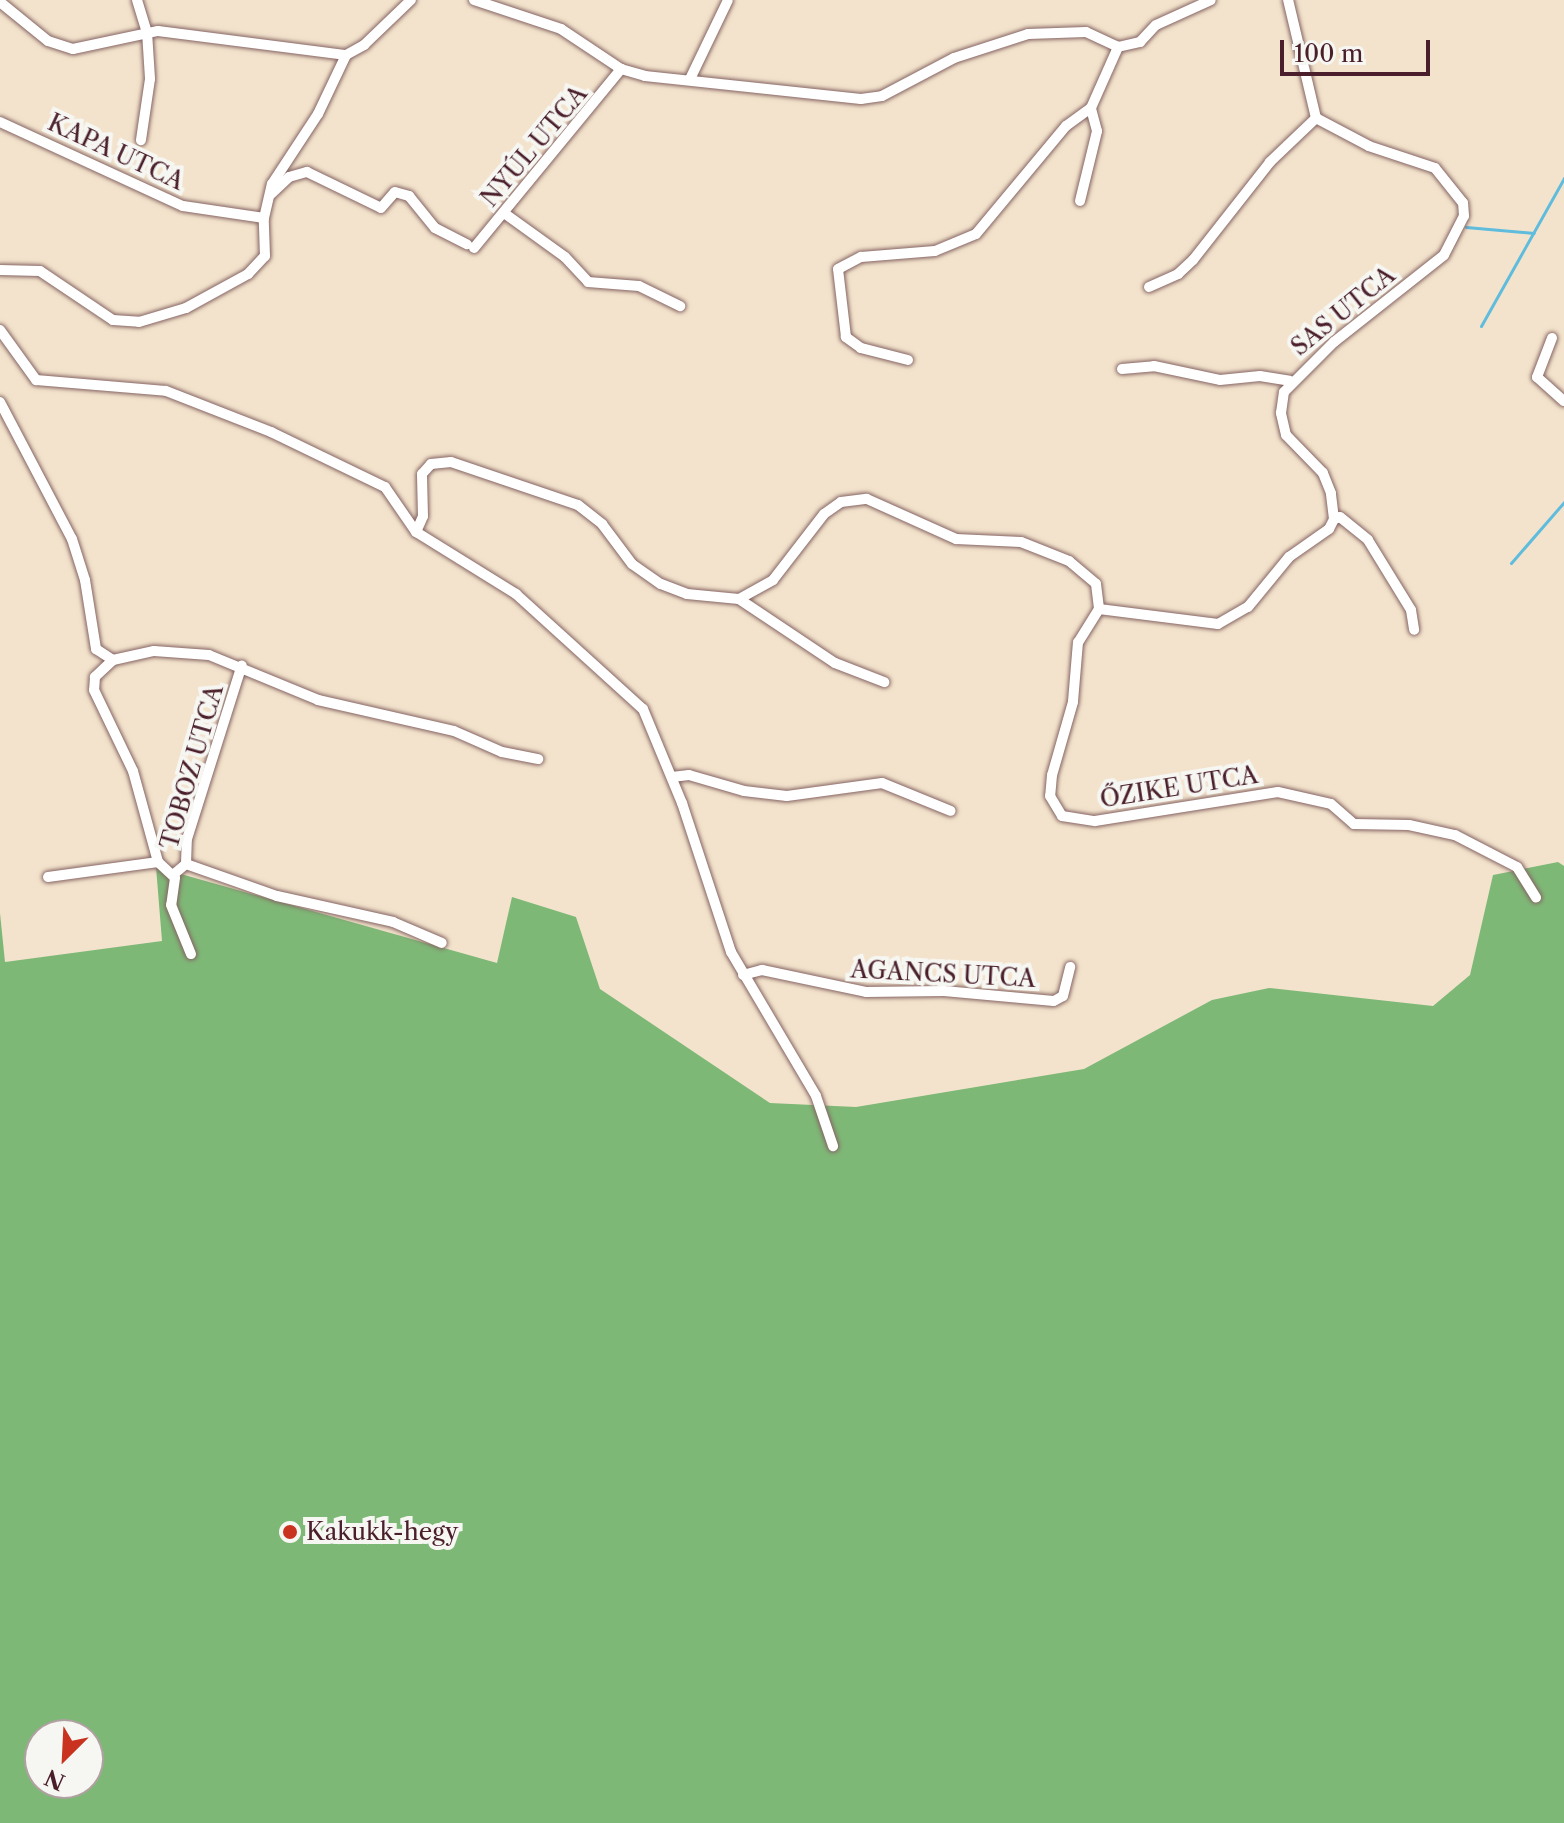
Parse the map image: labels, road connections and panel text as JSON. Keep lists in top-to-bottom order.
{
  "streets": {
    "street": [
      "NYÚL UTCA",
      "KAPA UTCA",
      "SAS UTCA",
      "TOBOZ UTCA",
      "ŐZIKE UTCA",
      "AGANCS UTCA"
    ]
  },
  "places": ["Kakukk-hegy"],
  "scale_bar": "100 m",
  "north": "bottom left"
}
